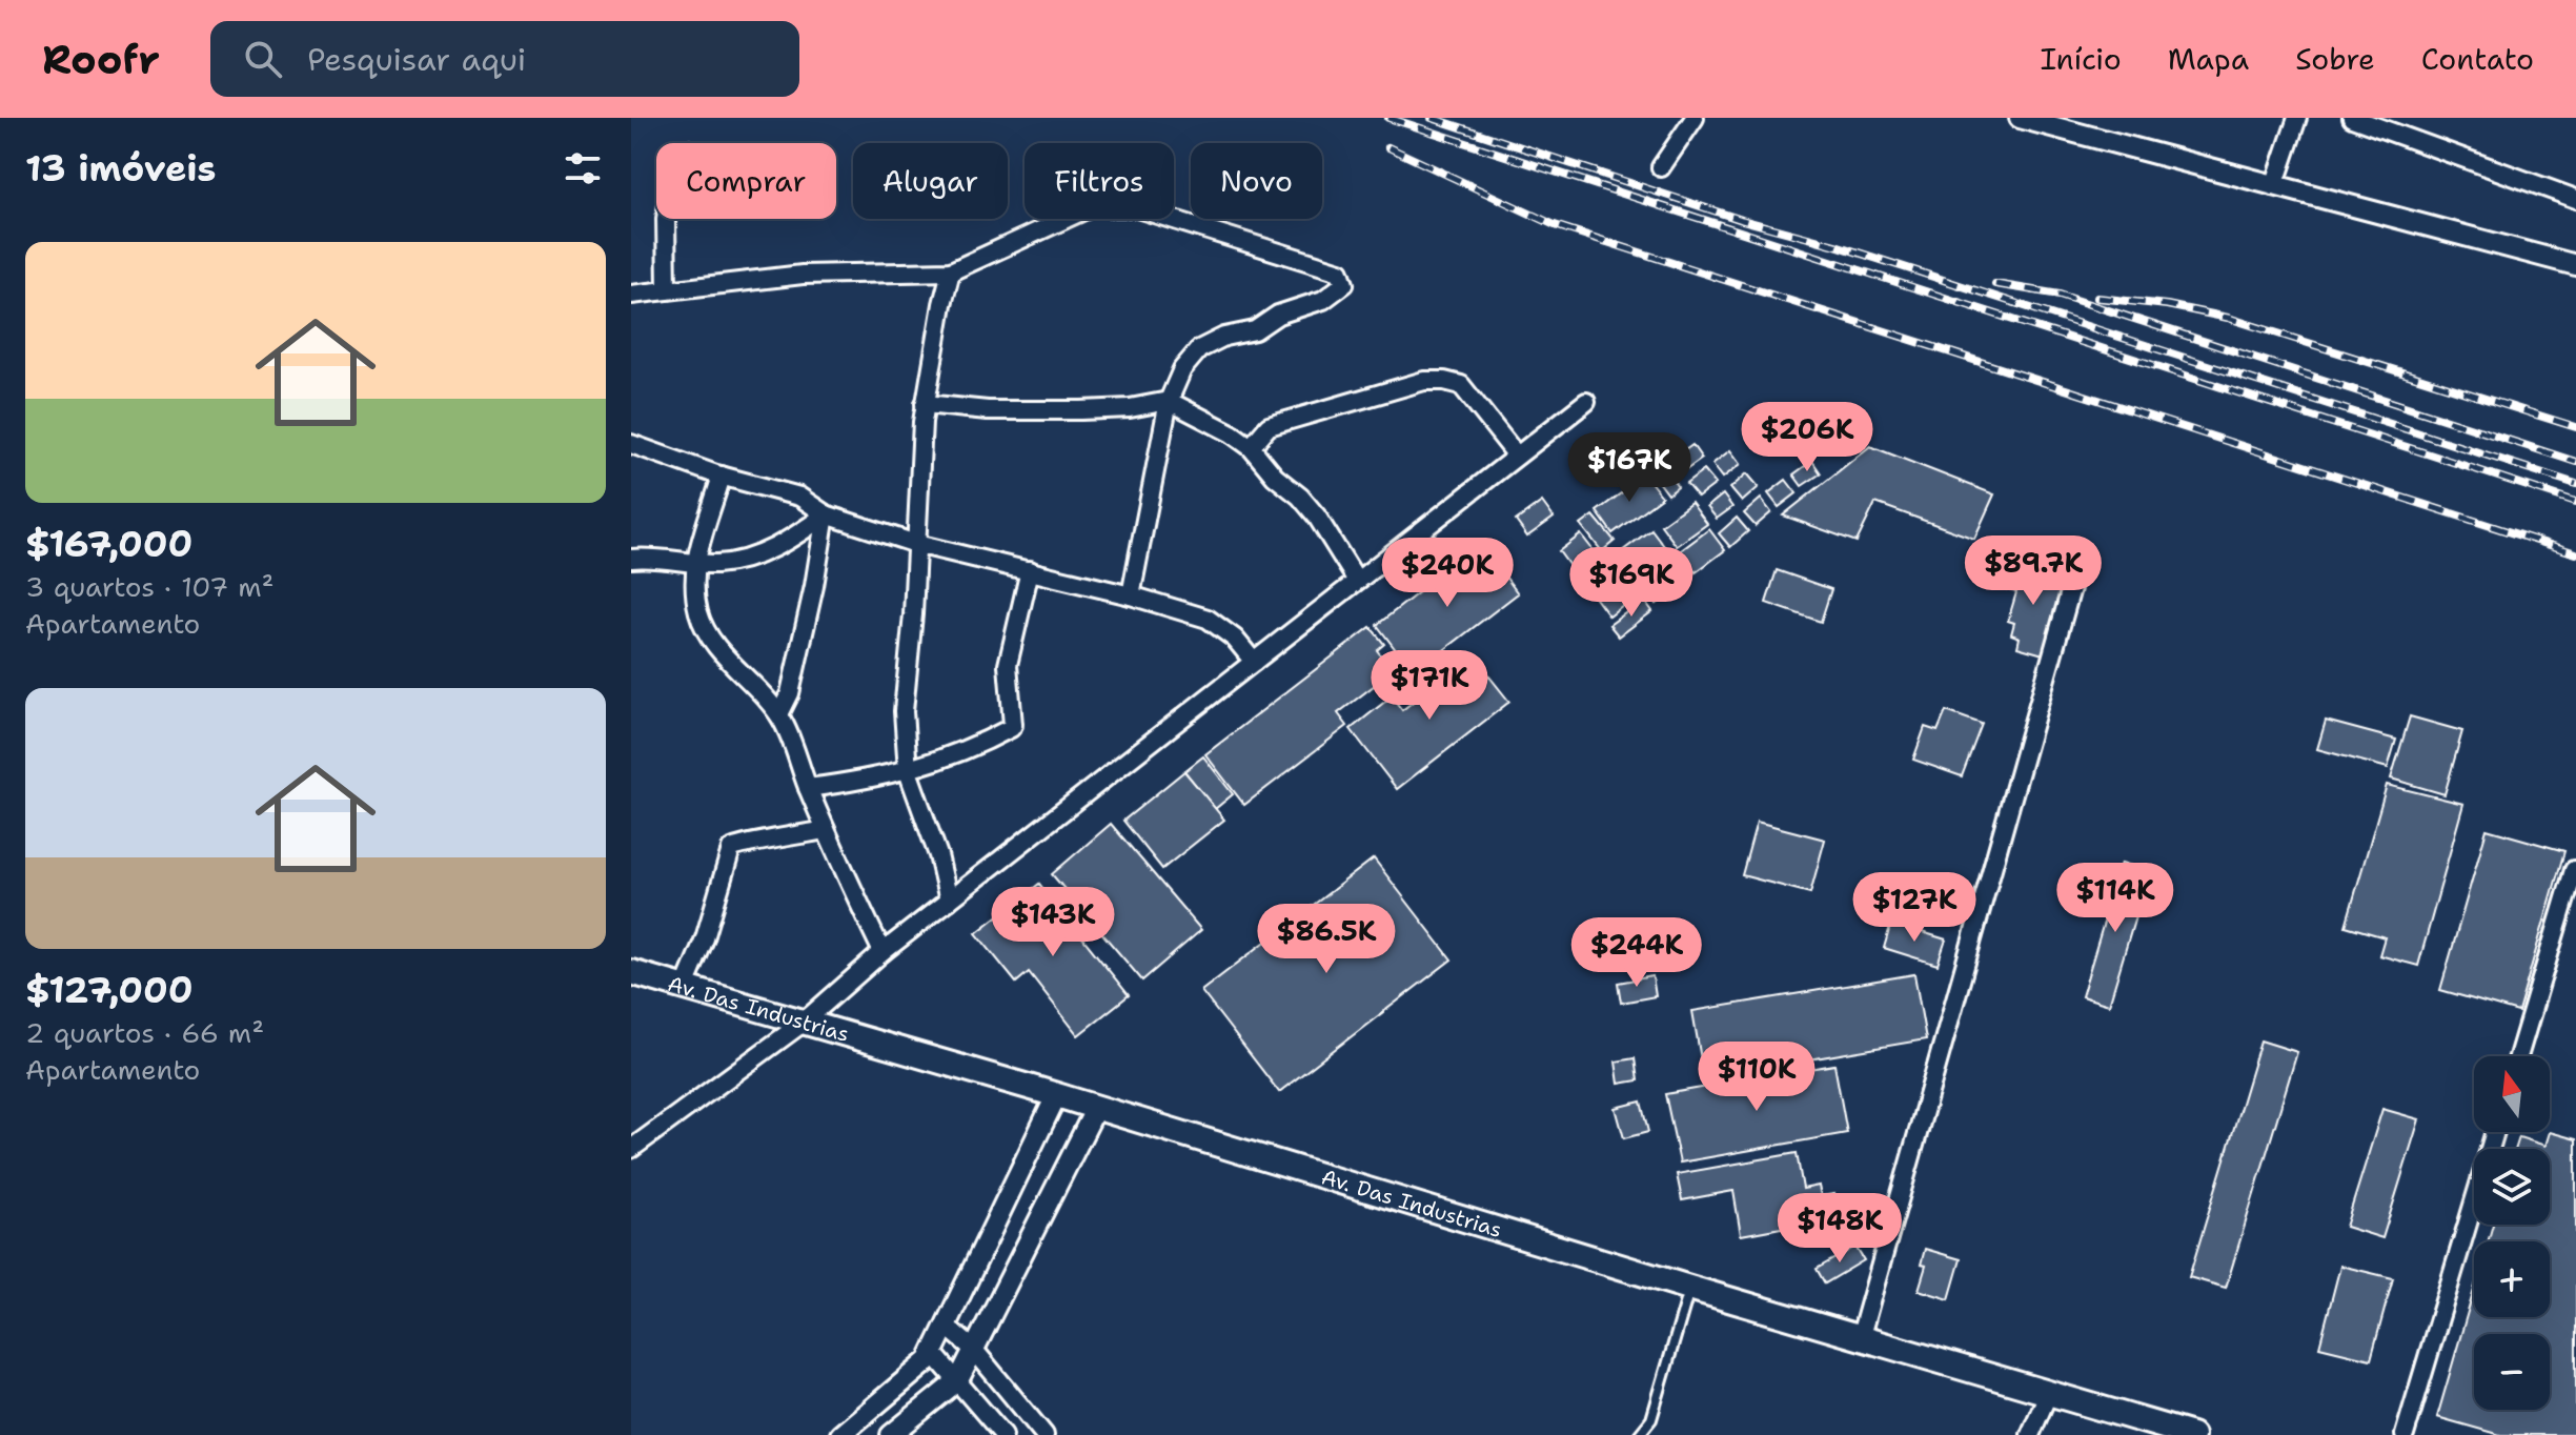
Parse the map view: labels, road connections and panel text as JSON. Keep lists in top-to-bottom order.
{
  "streets": {
    "main road": ["Av. Das Industrias"]
  },
  "north": "top",
  "page": {
    "header": "Roofr",
    "search": "Pesquisar aqui",
    "nav": [
      "Início",
      "Mapa",
      "Sobre",
      "Contato"
    ],
    "heading": "13 imóveis",
    "chip": [
      "Comprar",
      "Alugar",
      "Filtros",
      "Novo"
    ],
    "list": [
      {
        "name": "$167,000",
        "note": "3 quartos · 107 m² · Apartamento"
      },
      {
        "name": "$127,000",
        "note": "2 quartos · 66 m² · Apartamento"
      }
    ],
    "price": [
      "$206K",
      "$167K",
      "$89.7K",
      "$240K",
      "$169K",
      "$171K",
      "$114K",
      "$127K",
      "$143K",
      "$86.5K",
      "$244K",
      "$110K",
      "$148K"
    ],
    "map_buttons": ["+", "−"]
  }
}
